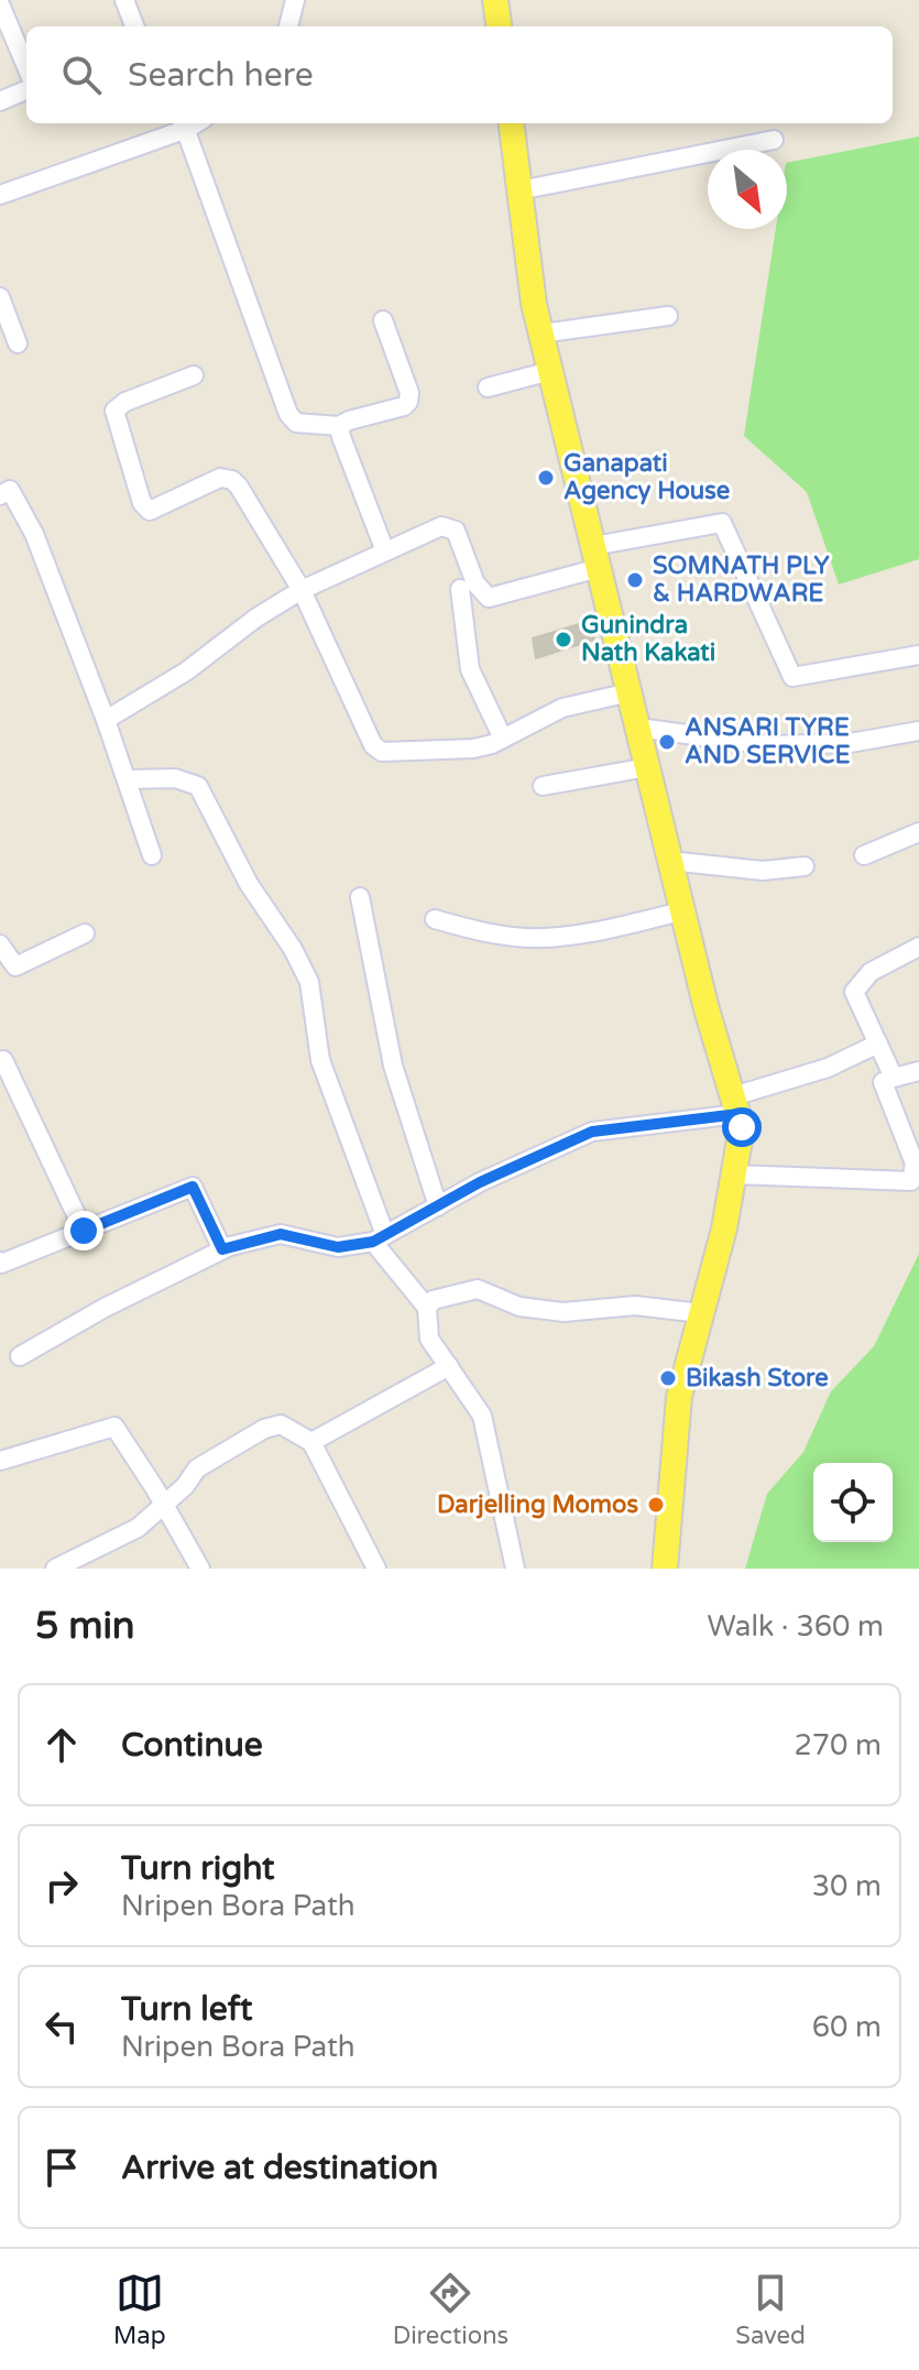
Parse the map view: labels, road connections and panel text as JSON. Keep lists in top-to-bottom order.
{
  "places": [
    "Ganapati Agency House",
    "SOMNATH PLY & HARDWARE",
    "Gunindra Nath Kakati",
    "ANSARI TYRE AND SERVICE",
    "Bikash Store",
    "Darjelling Momos"
  ],
  "north": "bottom right",
  "page": {
    "search": "Search here",
    "heading": ["5 min", "Walk · 360 m"],
    "list": [
      ["Continue", "270 m"],
      ["Turn right", "Nripen Bora Path", "30 m"],
      ["Turn left", "Nripen Bora Path", "60 m"],
      "Arrive at destination"
    ],
    "nav": ["Map", "Directions", "Saved"]
  }
}
